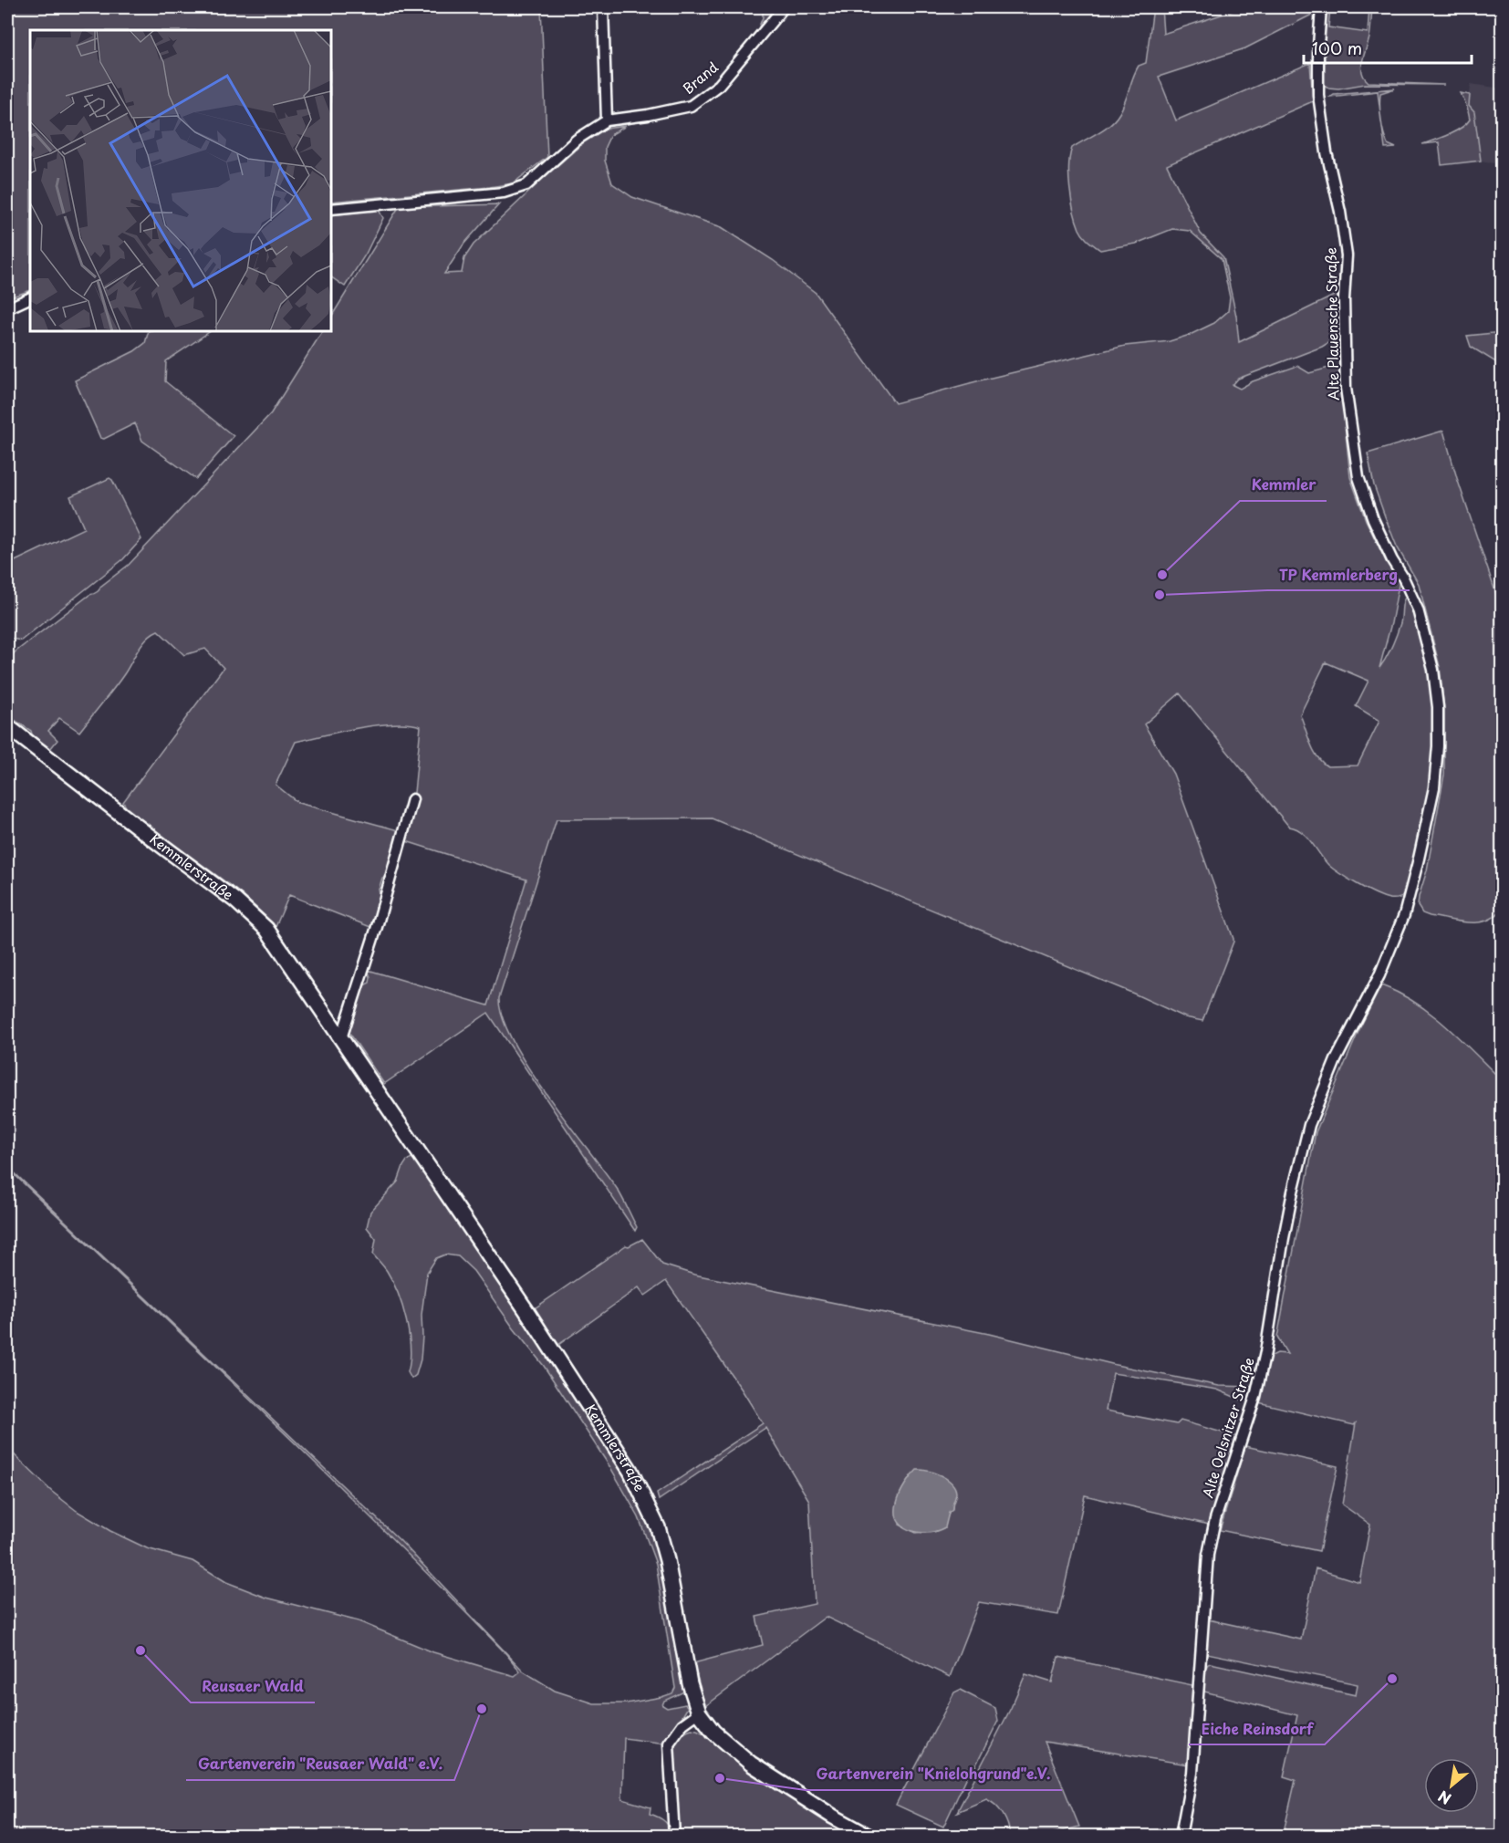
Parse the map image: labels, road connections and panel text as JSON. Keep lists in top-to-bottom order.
{
  "streets": {
    "street": [
      "Brand",
      "Alte Plauensche Straße",
      "Kemmlerstraße",
      "Alte Oelsnitzer Straße"
    ]
  },
  "crossings": [
    ["Alte Plauensche Straße", "Alte Oelsnitzer Straße"]
  ],
  "places": [
    "Kemmler",
    "TP Kemmlerberg",
    "Reusaer Wald",
    "Eiche Reinsdorf",
    "Gartenverein \"Reusaer Wald\" e.V.",
    "Gartenverein \"Knielohgrund\"e.V."
  ],
  "scale_bar": "100 m",
  "north": "bottom left"
}
